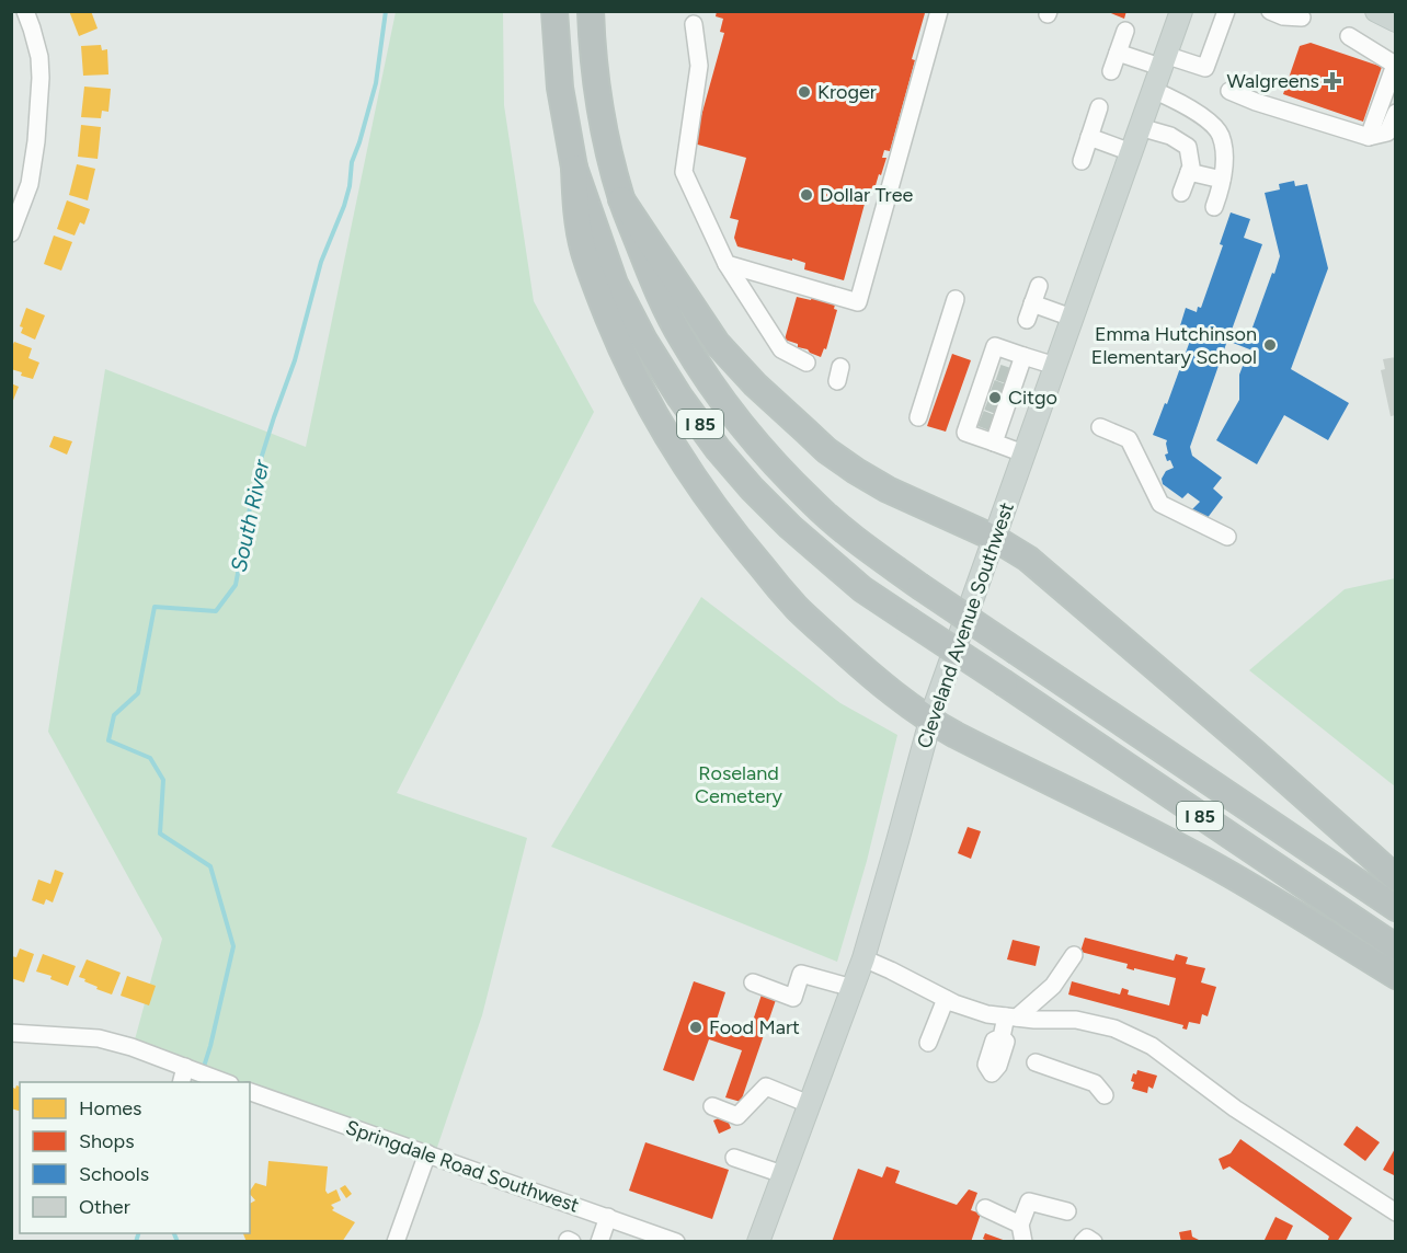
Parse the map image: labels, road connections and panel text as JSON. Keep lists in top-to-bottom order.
{
  "streets": {
    "highway": ["I 85"],
    "main road": ["Cleveland Avenue Southwest"],
    "street": ["Springdale Road Southwest"]
  },
  "water": ["South River"],
  "parks": ["Roseland Cemetery"],
  "places": {
    "health": ["Walgreens"],
    "other": [
      "Kroger",
      "Dollar Tree",
      "Emma Hutchinson Elementary School",
      "Citgo",
      "Food Mart"
    ]
  },
  "legend": [
    "Homes",
    "Shops",
    "Schools",
    "Other"
  ]
}
